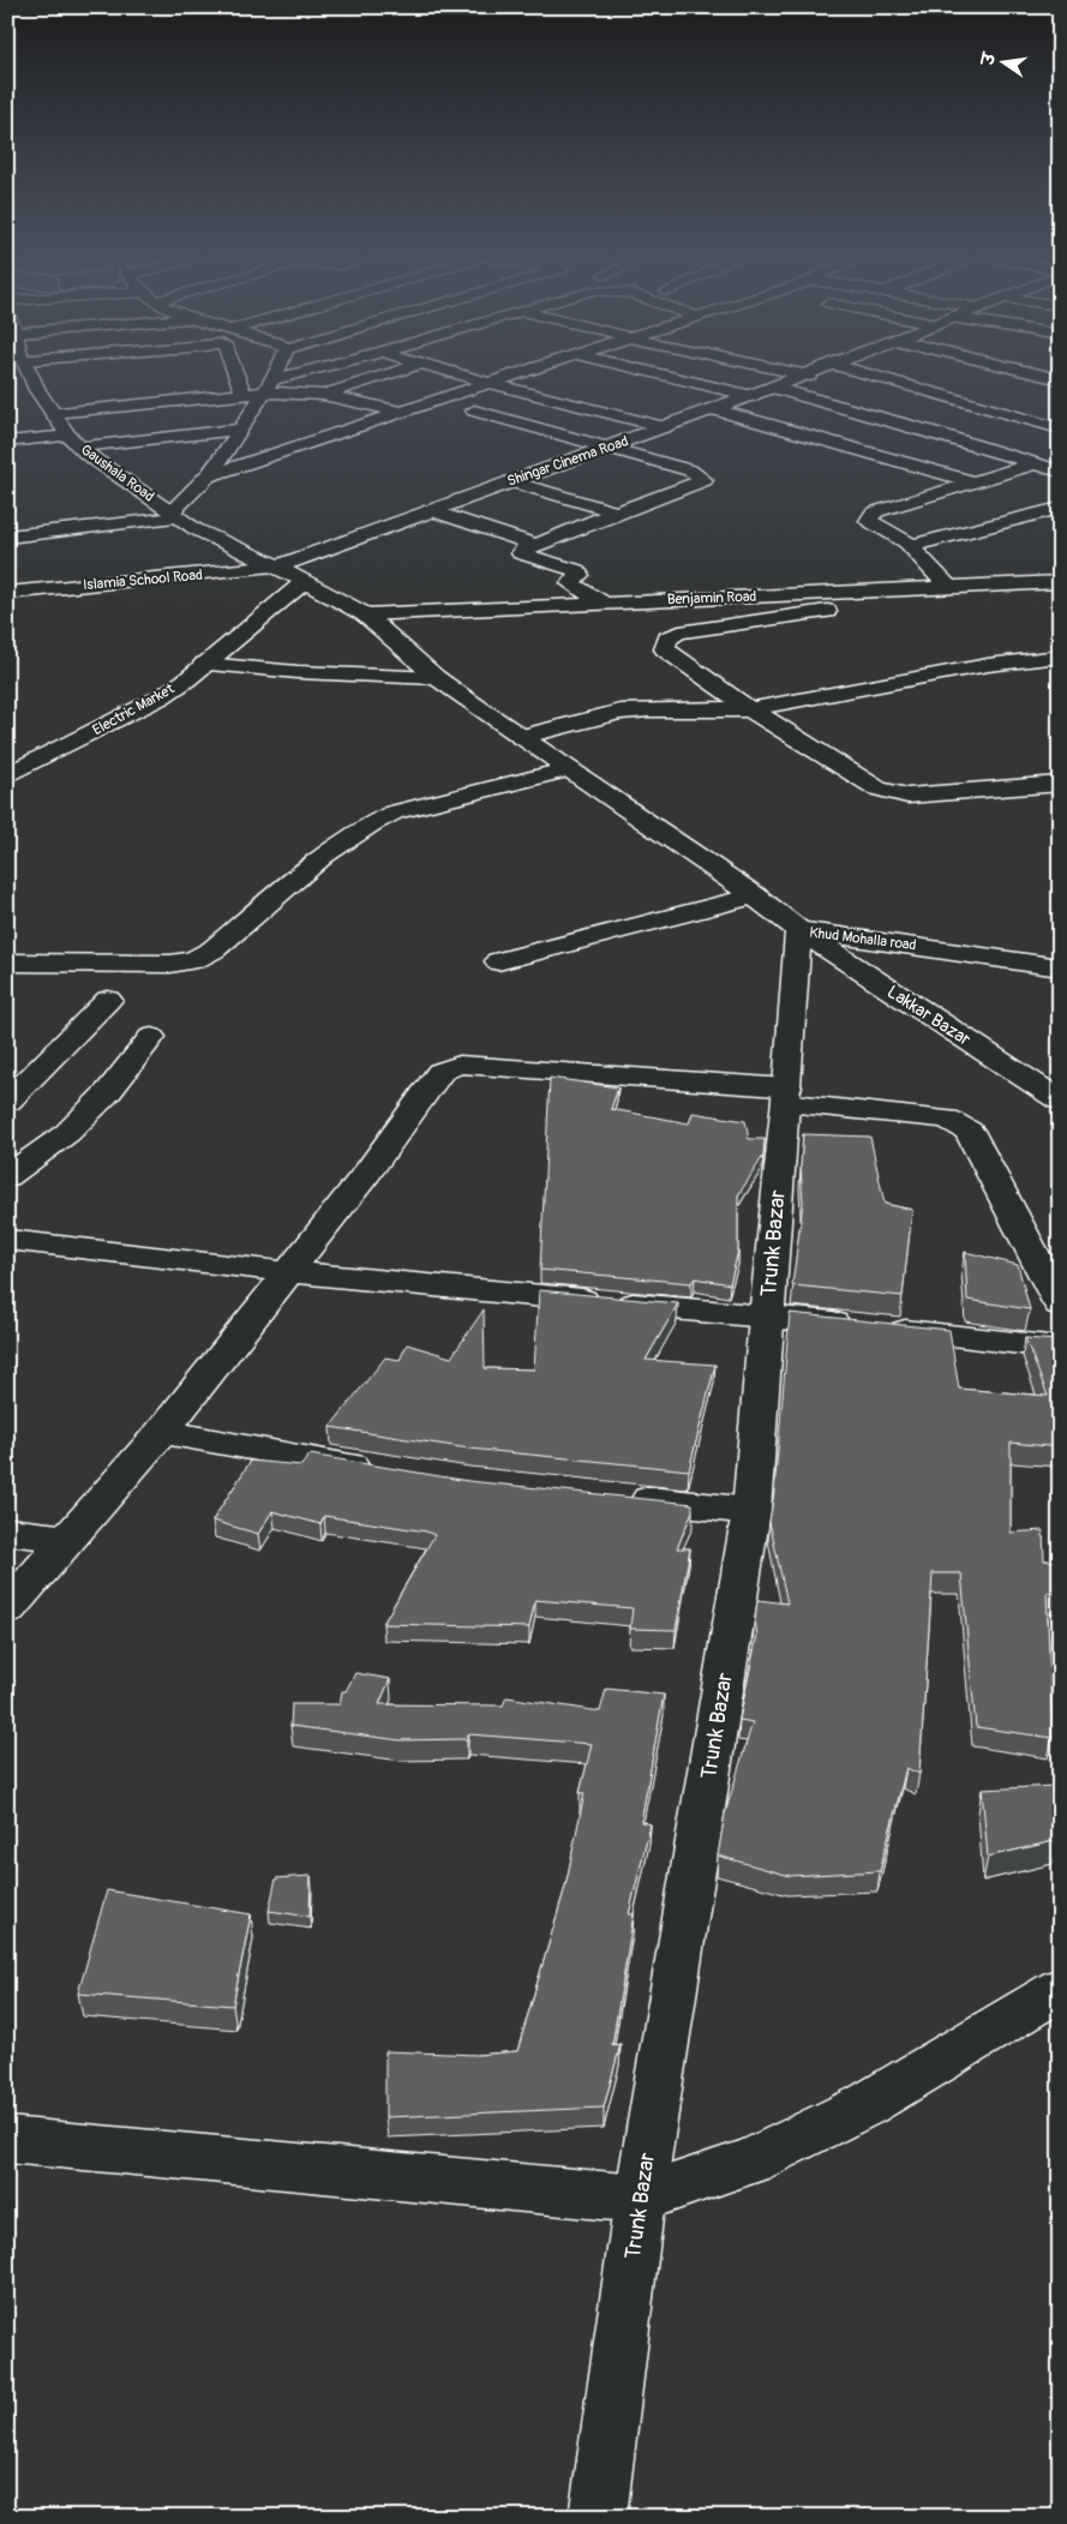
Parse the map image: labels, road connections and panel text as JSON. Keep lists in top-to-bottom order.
{
  "streets": {
    "street": [
      "Shingar Cinema Road",
      "Gaushala Road",
      "Islamia School Road",
      "Benjamin Road",
      "Electric Market",
      "Khud Mohalla road",
      "Lakkar Bazar",
      "Trunk Bazar"
    ]
  },
  "crossings": [
    ["Shingar Cinema Road", "Gaushala Road"],
    ["Shingar Cinema Road", "Islamia School Road"],
    ["Gaushala Road", "Islamia School Road"],
    ["Gaushala Road", "Benjamin Road"],
    ["Gaushala Road", "Electric Market"],
    ["Gaushala Road", "Khud Mohalla road"],
    ["Khud Mohalla road", "Lakkar Bazar"],
    ["Khud Mohalla road", "Trunk Bazar"],
    ["Lakkar Bazar", "Trunk Bazar"]
  ],
  "north": "left"
}
